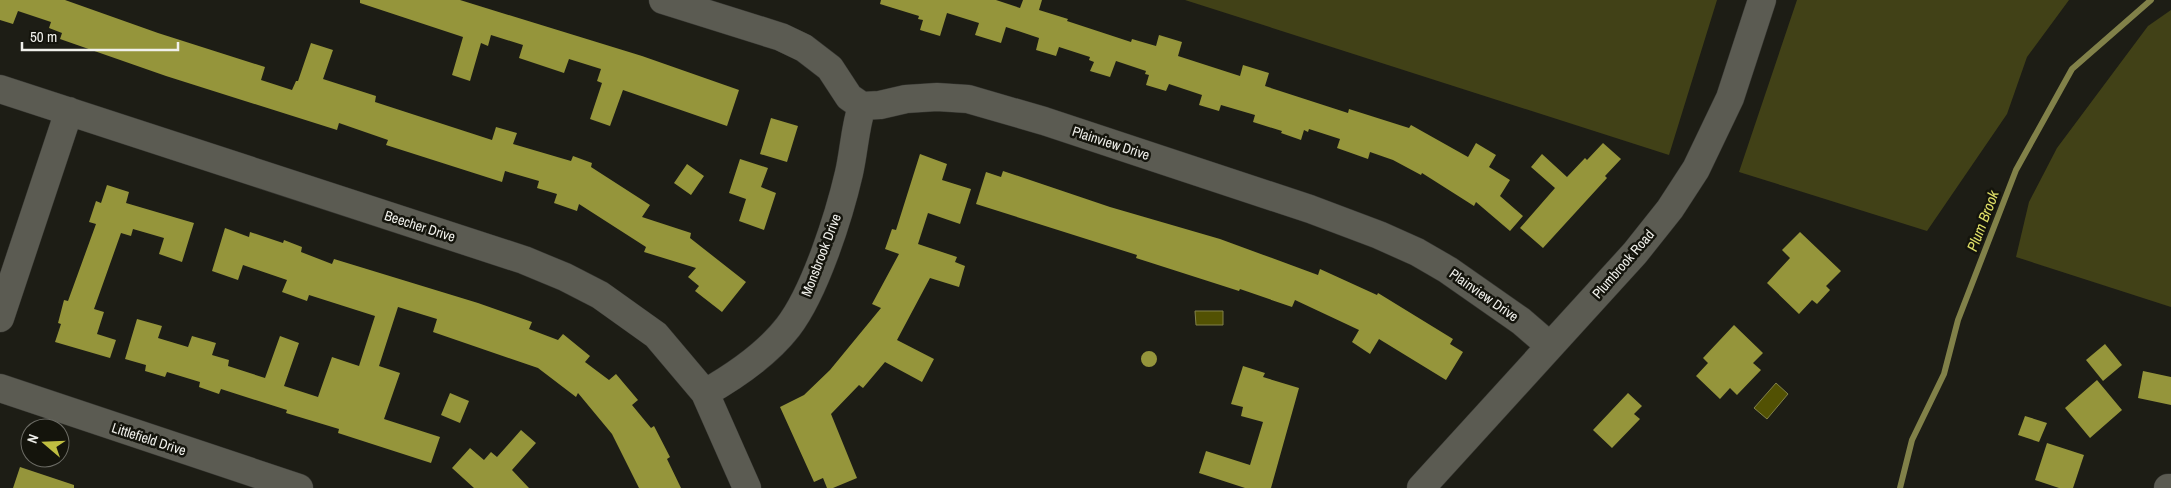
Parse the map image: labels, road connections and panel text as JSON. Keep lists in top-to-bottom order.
{
  "streets": {
    "street": [
      "Plainview Drive",
      "Beecher Drive",
      "Monsbrook Drive",
      "Plumbrook Road",
      "Littlefield Drive"
    ]
  },
  "crossings": [
    ["Plainview Drive", "Monsbrook Drive"],
    ["Plainview Drive", "Plumbrook Road"],
    ["Beecher Drive", "Monsbrook Drive"]
  ],
  "water": ["Plum Brook"],
  "scale_bar": "50 m",
  "north": "left"
}
